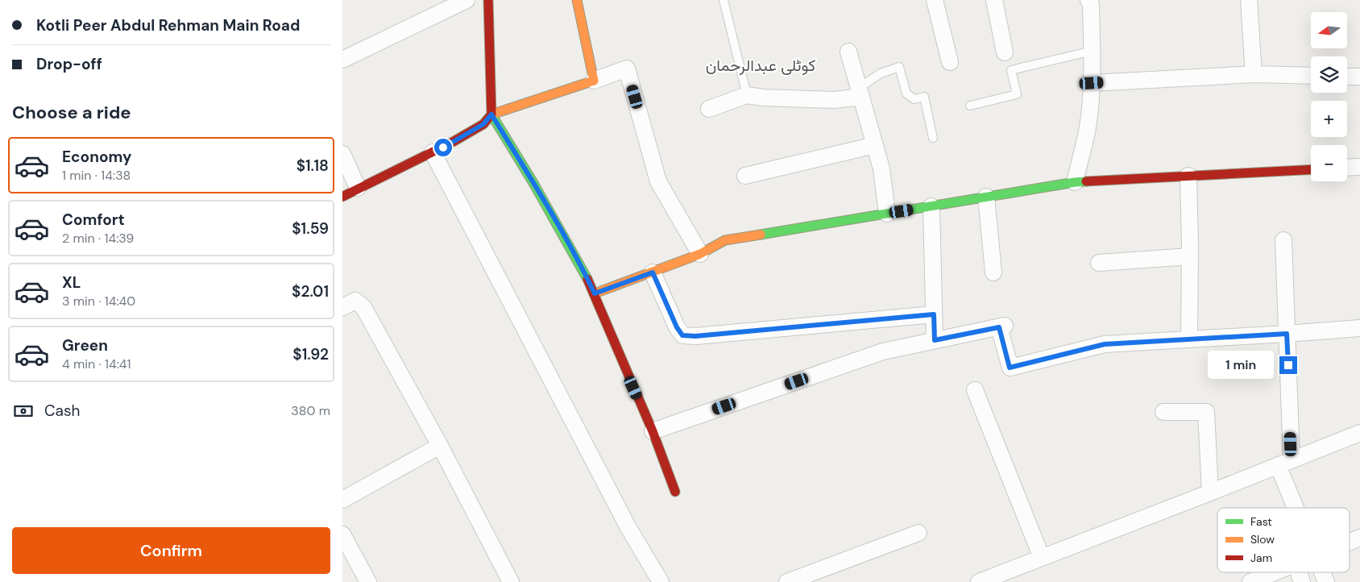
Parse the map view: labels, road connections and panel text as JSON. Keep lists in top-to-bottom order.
{
  "districts": ["کوٹلی عبدالرحمان"],
  "legend": ["Fast", "Slow", "Jam"],
  "north": "left",
  "page": {
    "banner": ["Kotli Peer Abdul Rehman Main Road", "Drop-off"],
    "map_buttons": ["+", "−"],
    "heading": "Choose a ride",
    "list": [
      {
        "name": "Economy",
        "note": "1 min · 14:38",
        "value": "$1.18"
      },
      {
        "name": "Comfort",
        "note": "2 min · 14:39",
        "value": "$1.59"
      },
      {
        "name": "XL",
        "note": "3 min · 14:40",
        "value": "$2.01"
      },
      {
        "name": "Green",
        "note": "4 min · 14:41",
        "value": "$1.92"
      }
    ],
    "bubble": "1 min",
    "pay": ["Cash", "380 m"],
    "buttons": "Confirm"
  }
}
